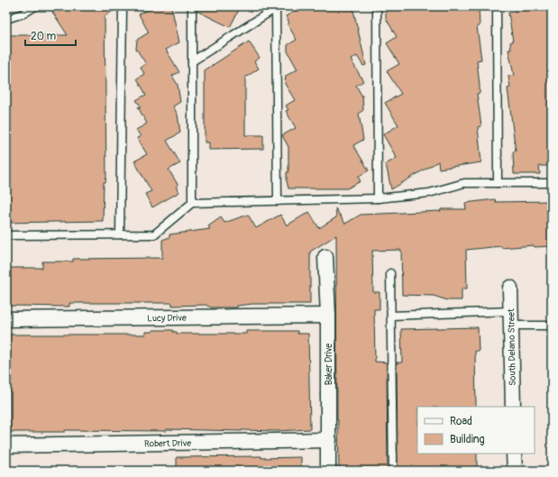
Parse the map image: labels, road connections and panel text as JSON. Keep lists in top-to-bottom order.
{
  "streets": {
    "street": [
      "Lucy Drive",
      "South Delano Street",
      "Baker Drive",
      "Robert Drive"
    ]
  },
  "crossings": [
    ["Lucy Drive", "Baker Drive"],
    ["Baker Drive", "Robert Drive"]
  ],
  "legend": ["Road", "Building"],
  "scale_bar": "20 m"
}
